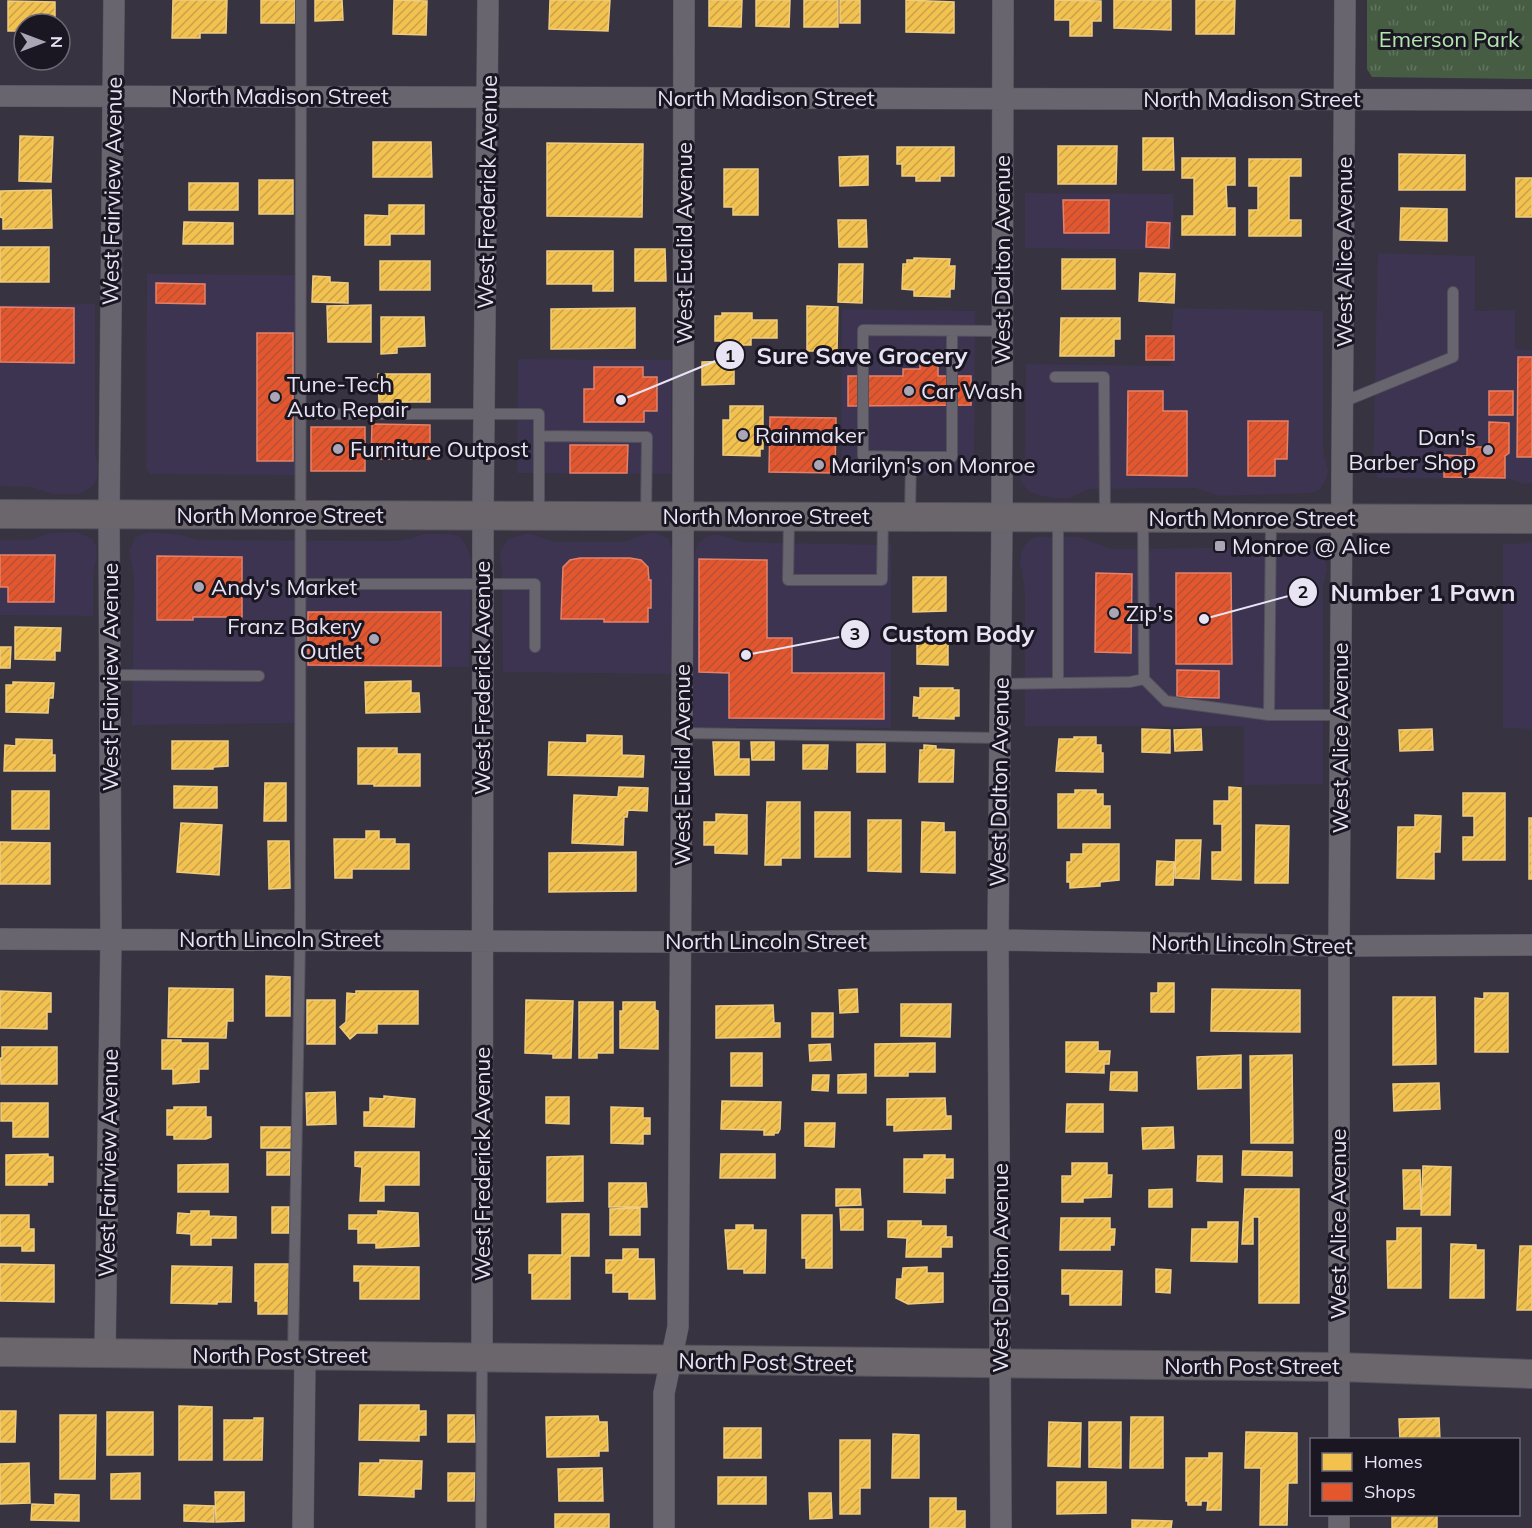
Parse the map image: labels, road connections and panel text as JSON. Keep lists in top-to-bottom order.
{
  "streets": {
    "main road": ["North Monroe Street", "North Post Street"],
    "street": [
      "North Madison Street",
      "West Fairview Avenue",
      "West Frederick Avenue",
      "West Euclid Avenue",
      "West Alice Avenue",
      "West Dalton Avenue",
      "North Lincoln Street"
    ]
  },
  "crossings": [
    ["North Madison Street", "West Fairview Avenue"],
    ["North Madison Street", "West Frederick Avenue"],
    ["North Madison Street", "West Euclid Avenue"],
    ["North Madison Street", "West Alice Avenue"],
    ["North Madison Street", "West Dalton Avenue"],
    ["West Fairview Avenue", "North Monroe Street"],
    ["West Fairview Avenue", "North Lincoln Street"],
    ["West Fairview Avenue", "North Post Street"],
    ["West Frederick Avenue", "North Monroe Street"],
    ["West Frederick Avenue", "North Lincoln Street"],
    ["West Frederick Avenue", "North Post Street"],
    ["West Euclid Avenue", "North Monroe Street"],
    ["West Euclid Avenue", "North Lincoln Street"],
    ["West Euclid Avenue", "North Post Street"],
    ["West Alice Avenue", "North Monroe Street"],
    ["West Alice Avenue", "North Lincoln Street"],
    ["West Alice Avenue", "North Post Street"],
    ["West Dalton Avenue", "North Monroe Street"],
    ["West Dalton Avenue", "North Lincoln Street"],
    ["West Dalton Avenue", "North Post Street"]
  ],
  "parks": ["Emerson Park"],
  "places": {
    "other": [
      "Car Wash",
      "Tune-Tech Auto Repair",
      "Sure Save Grocery",
      "Rainmaker",
      "Furniture Outpost",
      "Dan's Barber Shop",
      "Marilyn's on Monroe",
      "Andy's Market",
      "Zip's",
      "Number 1 Pawn",
      "Franz Bakery Outlet",
      "Custom Body"
    ],
    "transit": ["Monroe @ Alice"]
  },
  "legend": ["Homes", "Shops"],
  "north": "right"
}
